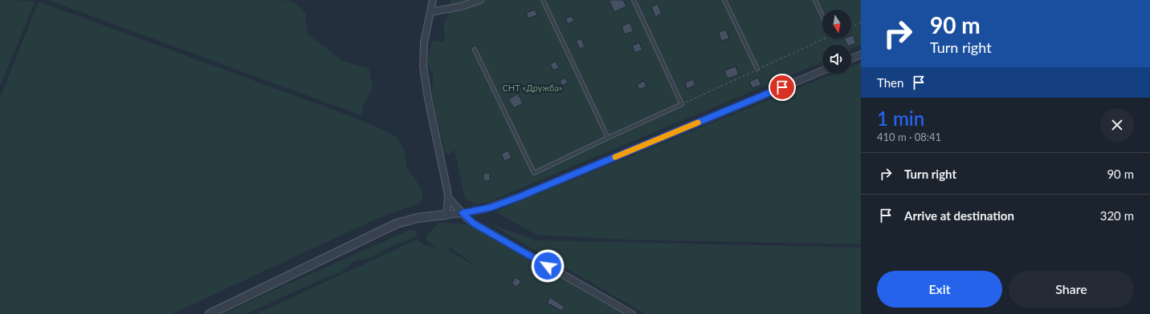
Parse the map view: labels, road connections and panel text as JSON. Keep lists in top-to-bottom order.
{
  "parks": ["СНТ «Дружба»"],
  "north": "bottom",
  "page": {
    "turn": ["90 m", "Turn right"],
    "then": "Then",
    "heading": ["1 min", "410 m · 08:41"],
    "list": [
      {
        "name": "Turn right",
        "value": "90 m"
      },
      {
        "name": "Arrive at destination",
        "value": "320 m"
      }
    ],
    "buttons": ["Exit", "Share"]
  }
}
